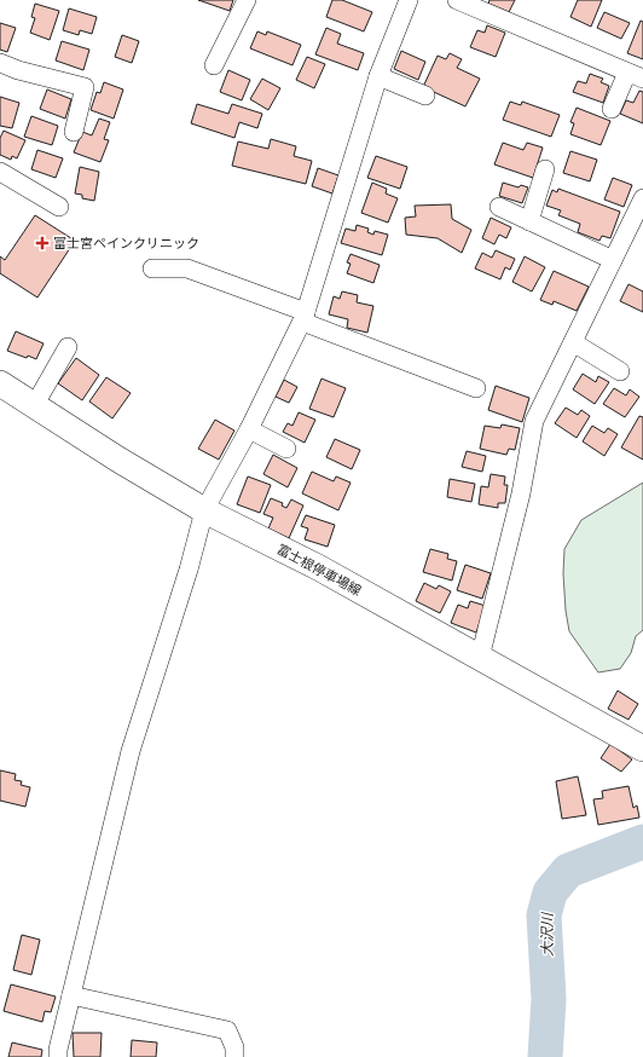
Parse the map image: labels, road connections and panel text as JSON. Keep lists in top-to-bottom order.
{
  "streets": {
    "main road": ["富士根停車場線"]
  },
  "water": ["大沢川"],
  "places": {
    "health": ["富士宮ペインクリニック"]
  }
}
